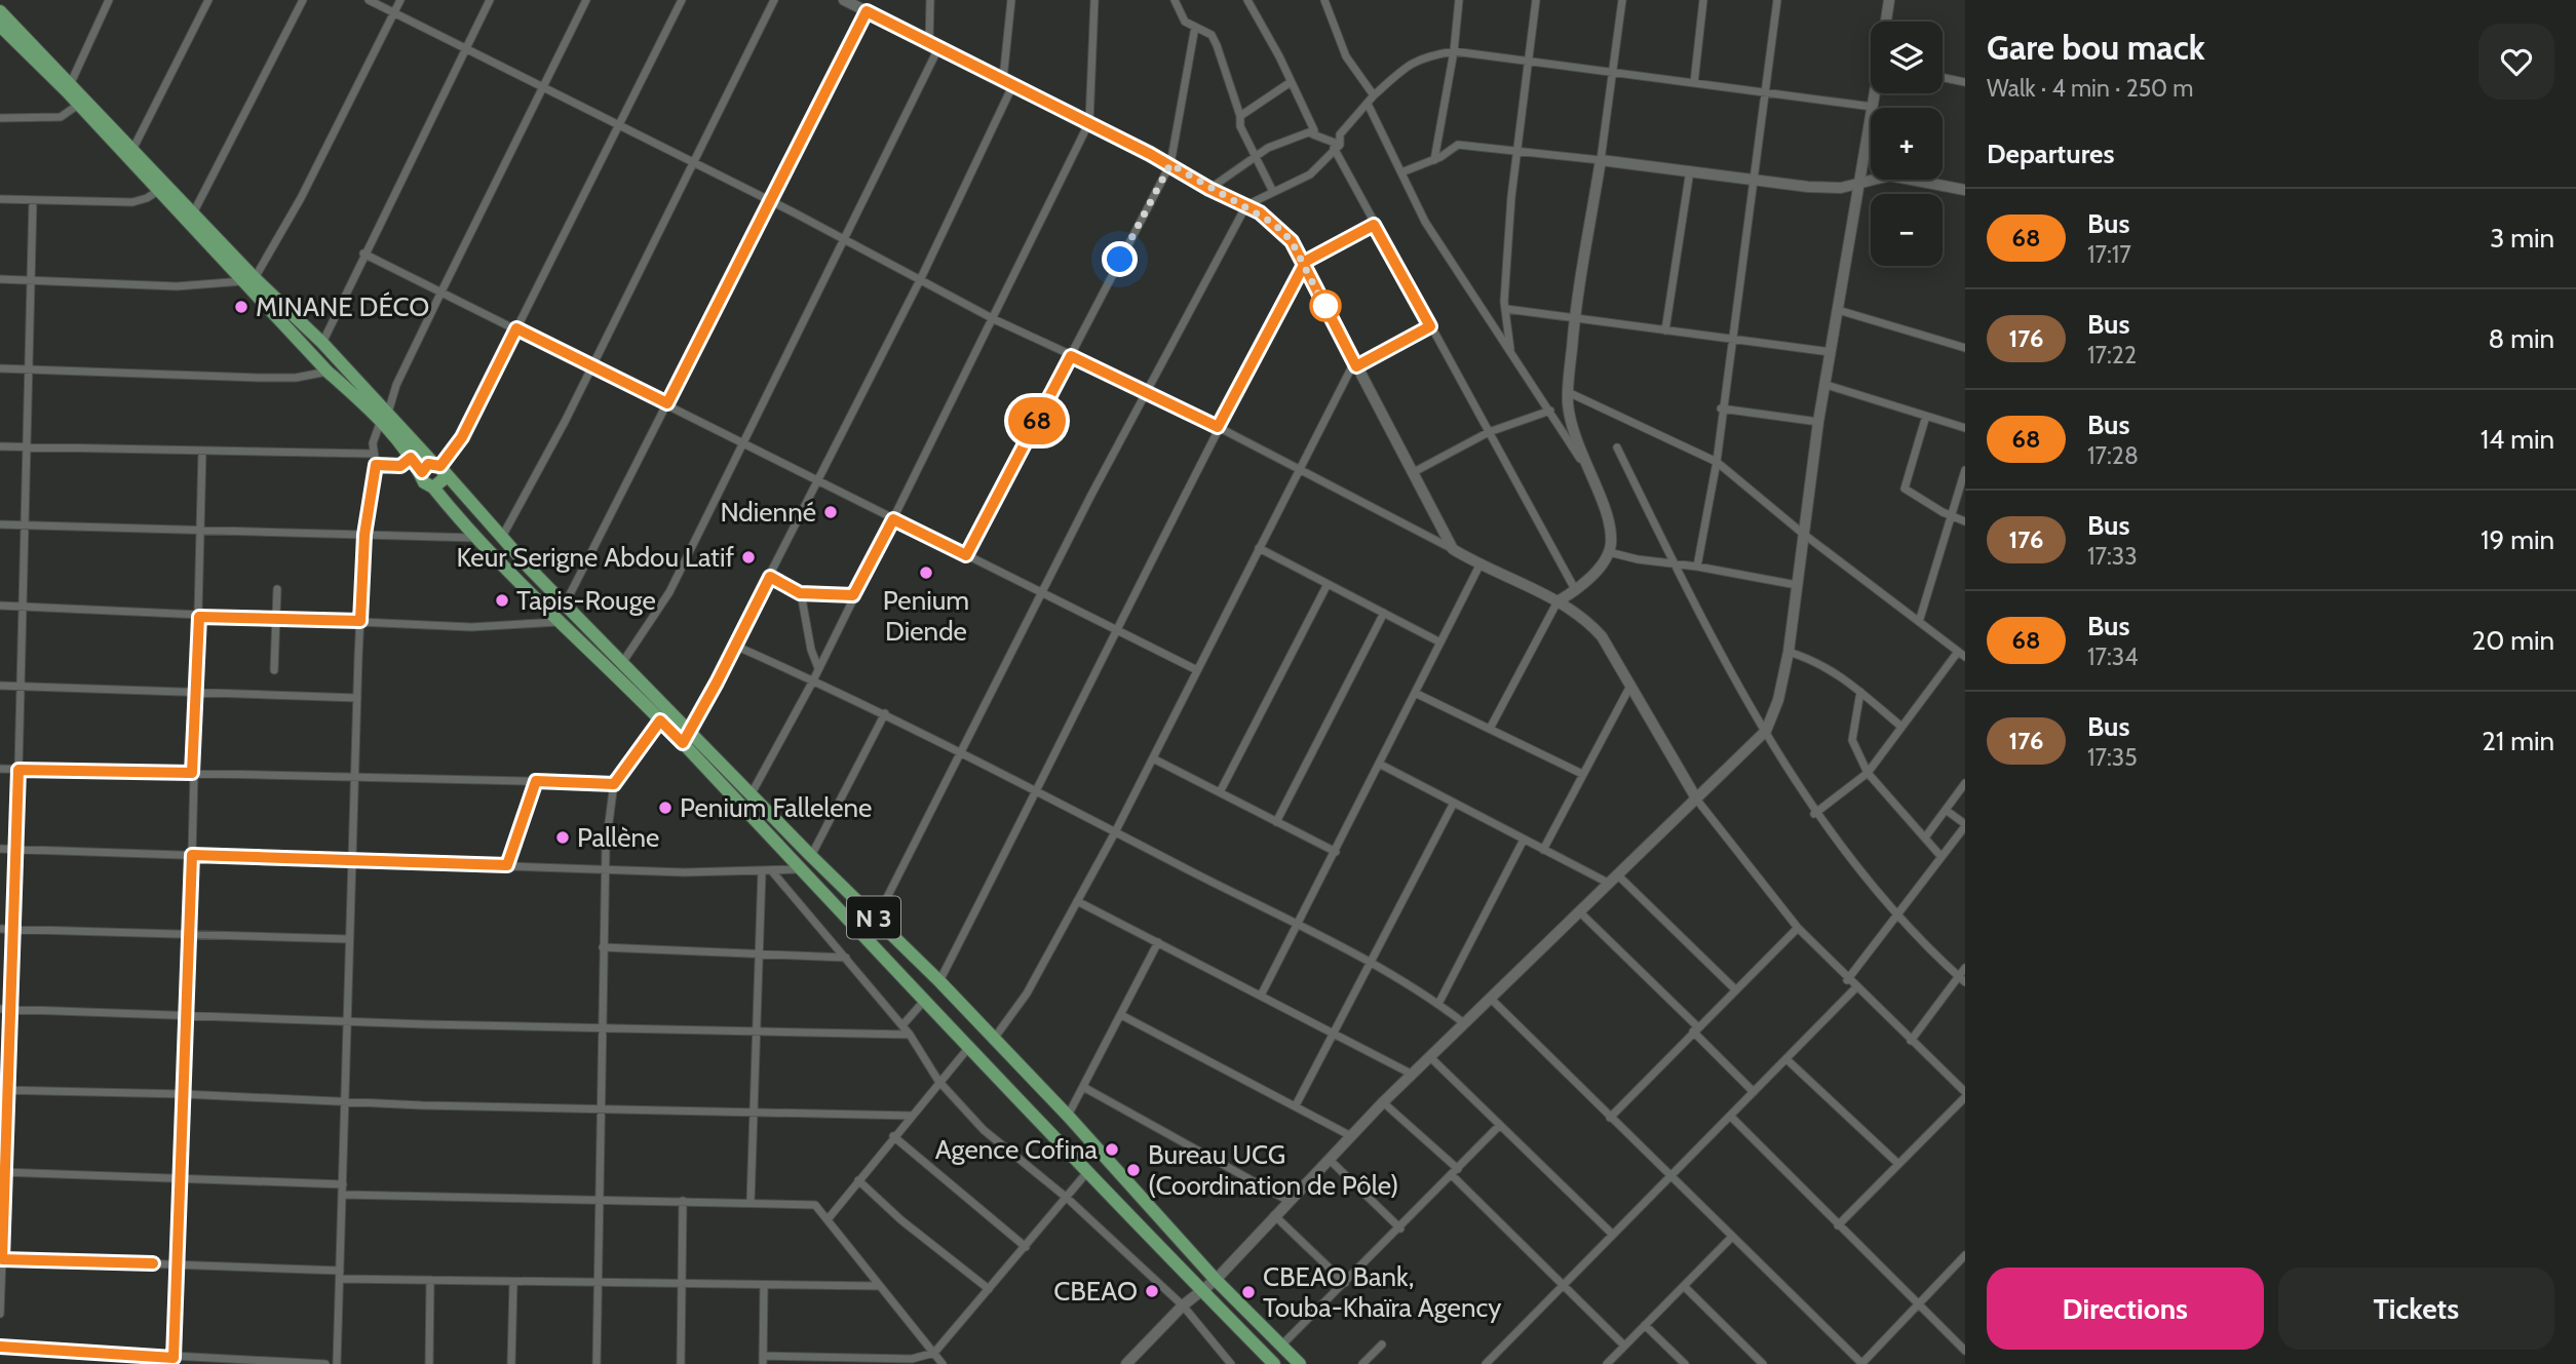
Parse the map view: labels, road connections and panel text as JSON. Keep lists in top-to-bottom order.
{
  "streets": {
    "main road": ["N 3"]
  },
  "places": [
    "MINANE DÉCO",
    "Ndienné",
    "Keur Serigne Abdou Latif",
    "Penium Diende",
    "Tapis-Rouge",
    "Penium Fallelene",
    "Pallène",
    "Agence Cofina",
    "Bureau UCG (Coordination de Pôle)",
    "CBEAO",
    "CBEAO Bank, Touba-Khaïra Agency"
  ],
  "lines": ["bus line 68"],
  "page": {
    "on_map": "68",
    "heading": [
      ["Gare bou mack", "Walk · 4 min · 250 m"],
      "Departures"
    ],
    "map_buttons": ["+", "−"],
    "list": [
      {
        "mark": "68",
        "name": "Bus",
        "note": "17:17",
        "value": "3 min"
      },
      {
        "mark": "176",
        "name": "Bus",
        "note": "17:22",
        "value": "8 min"
      },
      {
        "mark": "68",
        "name": "Bus",
        "note": "17:28",
        "value": "14 min"
      },
      {
        "mark": "176",
        "name": "Bus",
        "note": "17:33",
        "value": "19 min"
      },
      {
        "mark": "68",
        "name": "Bus",
        "note": "17:34",
        "value": "20 min"
      },
      {
        "mark": "176",
        "name": "Bus",
        "note": "17:35",
        "value": "21 min"
      }
    ],
    "buttons": ["Directions", "Tickets"]
  }
}
